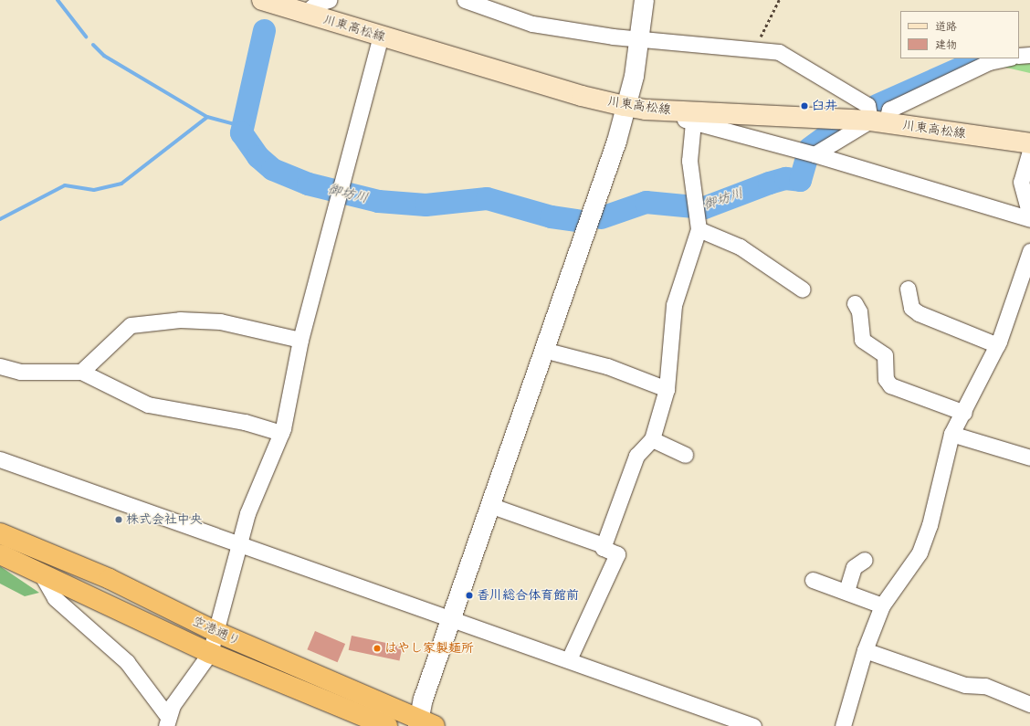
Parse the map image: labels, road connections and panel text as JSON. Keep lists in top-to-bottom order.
{
  "streets": {
    "highway": ["空港通り"],
    "main road": ["川東高松線"]
  },
  "water": ["御坊川"],
  "places": [
    "臼井",
    "株式会社中央",
    "香川総合体育館前",
    "はやし家製麺所"
  ],
  "legend": ["道路", "建物"]
}
